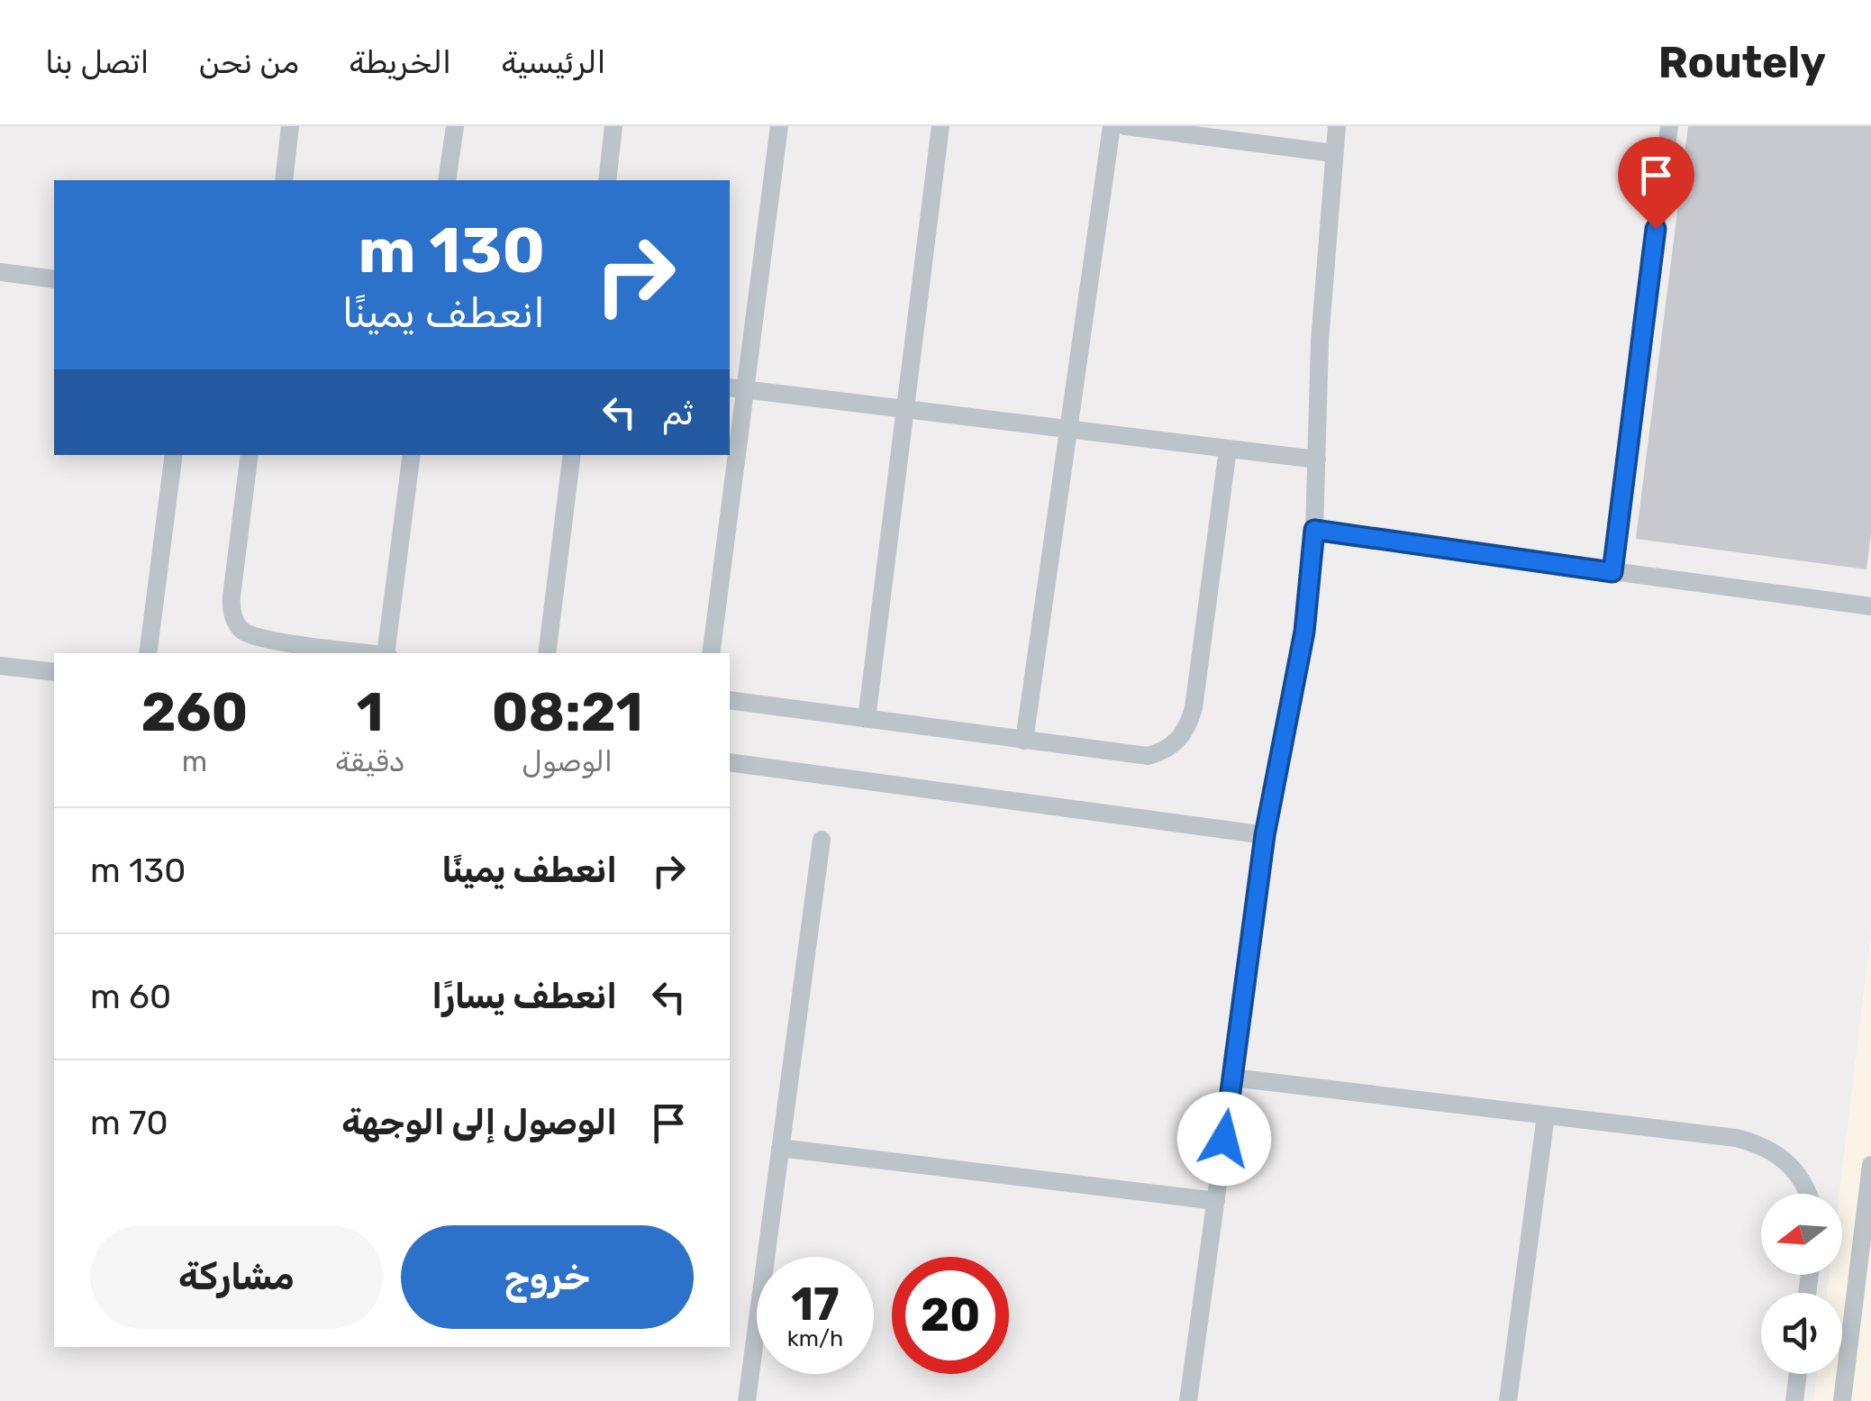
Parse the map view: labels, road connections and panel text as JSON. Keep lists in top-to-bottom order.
{
  "north": "left",
  "page": {
    "header": "Routely",
    "nav": [
      "الرئيسية",
      "الخريطة",
      "من نحن",
      "اتصل بنا"
    ],
    "turn": ["130 m", "انعطف يمينًا"],
    "then": "ثم",
    "eta": [
      "08:21",
      "الوصول",
      "1",
      "دقيقة",
      "260",
      "m"
    ],
    "list": [
      {
        "name": "انعطف يمينًا",
        "value": "130 m"
      },
      {
        "name": "انعطف يسارًا",
        "value": "60 m"
      },
      {
        "name": "الوصول إلى الوجهة",
        "value": "70 m"
      }
    ],
    "buttons": ["خروج", "مشاركة"],
    "speed": "17 km/h",
    "limit": "20"
  }
}
